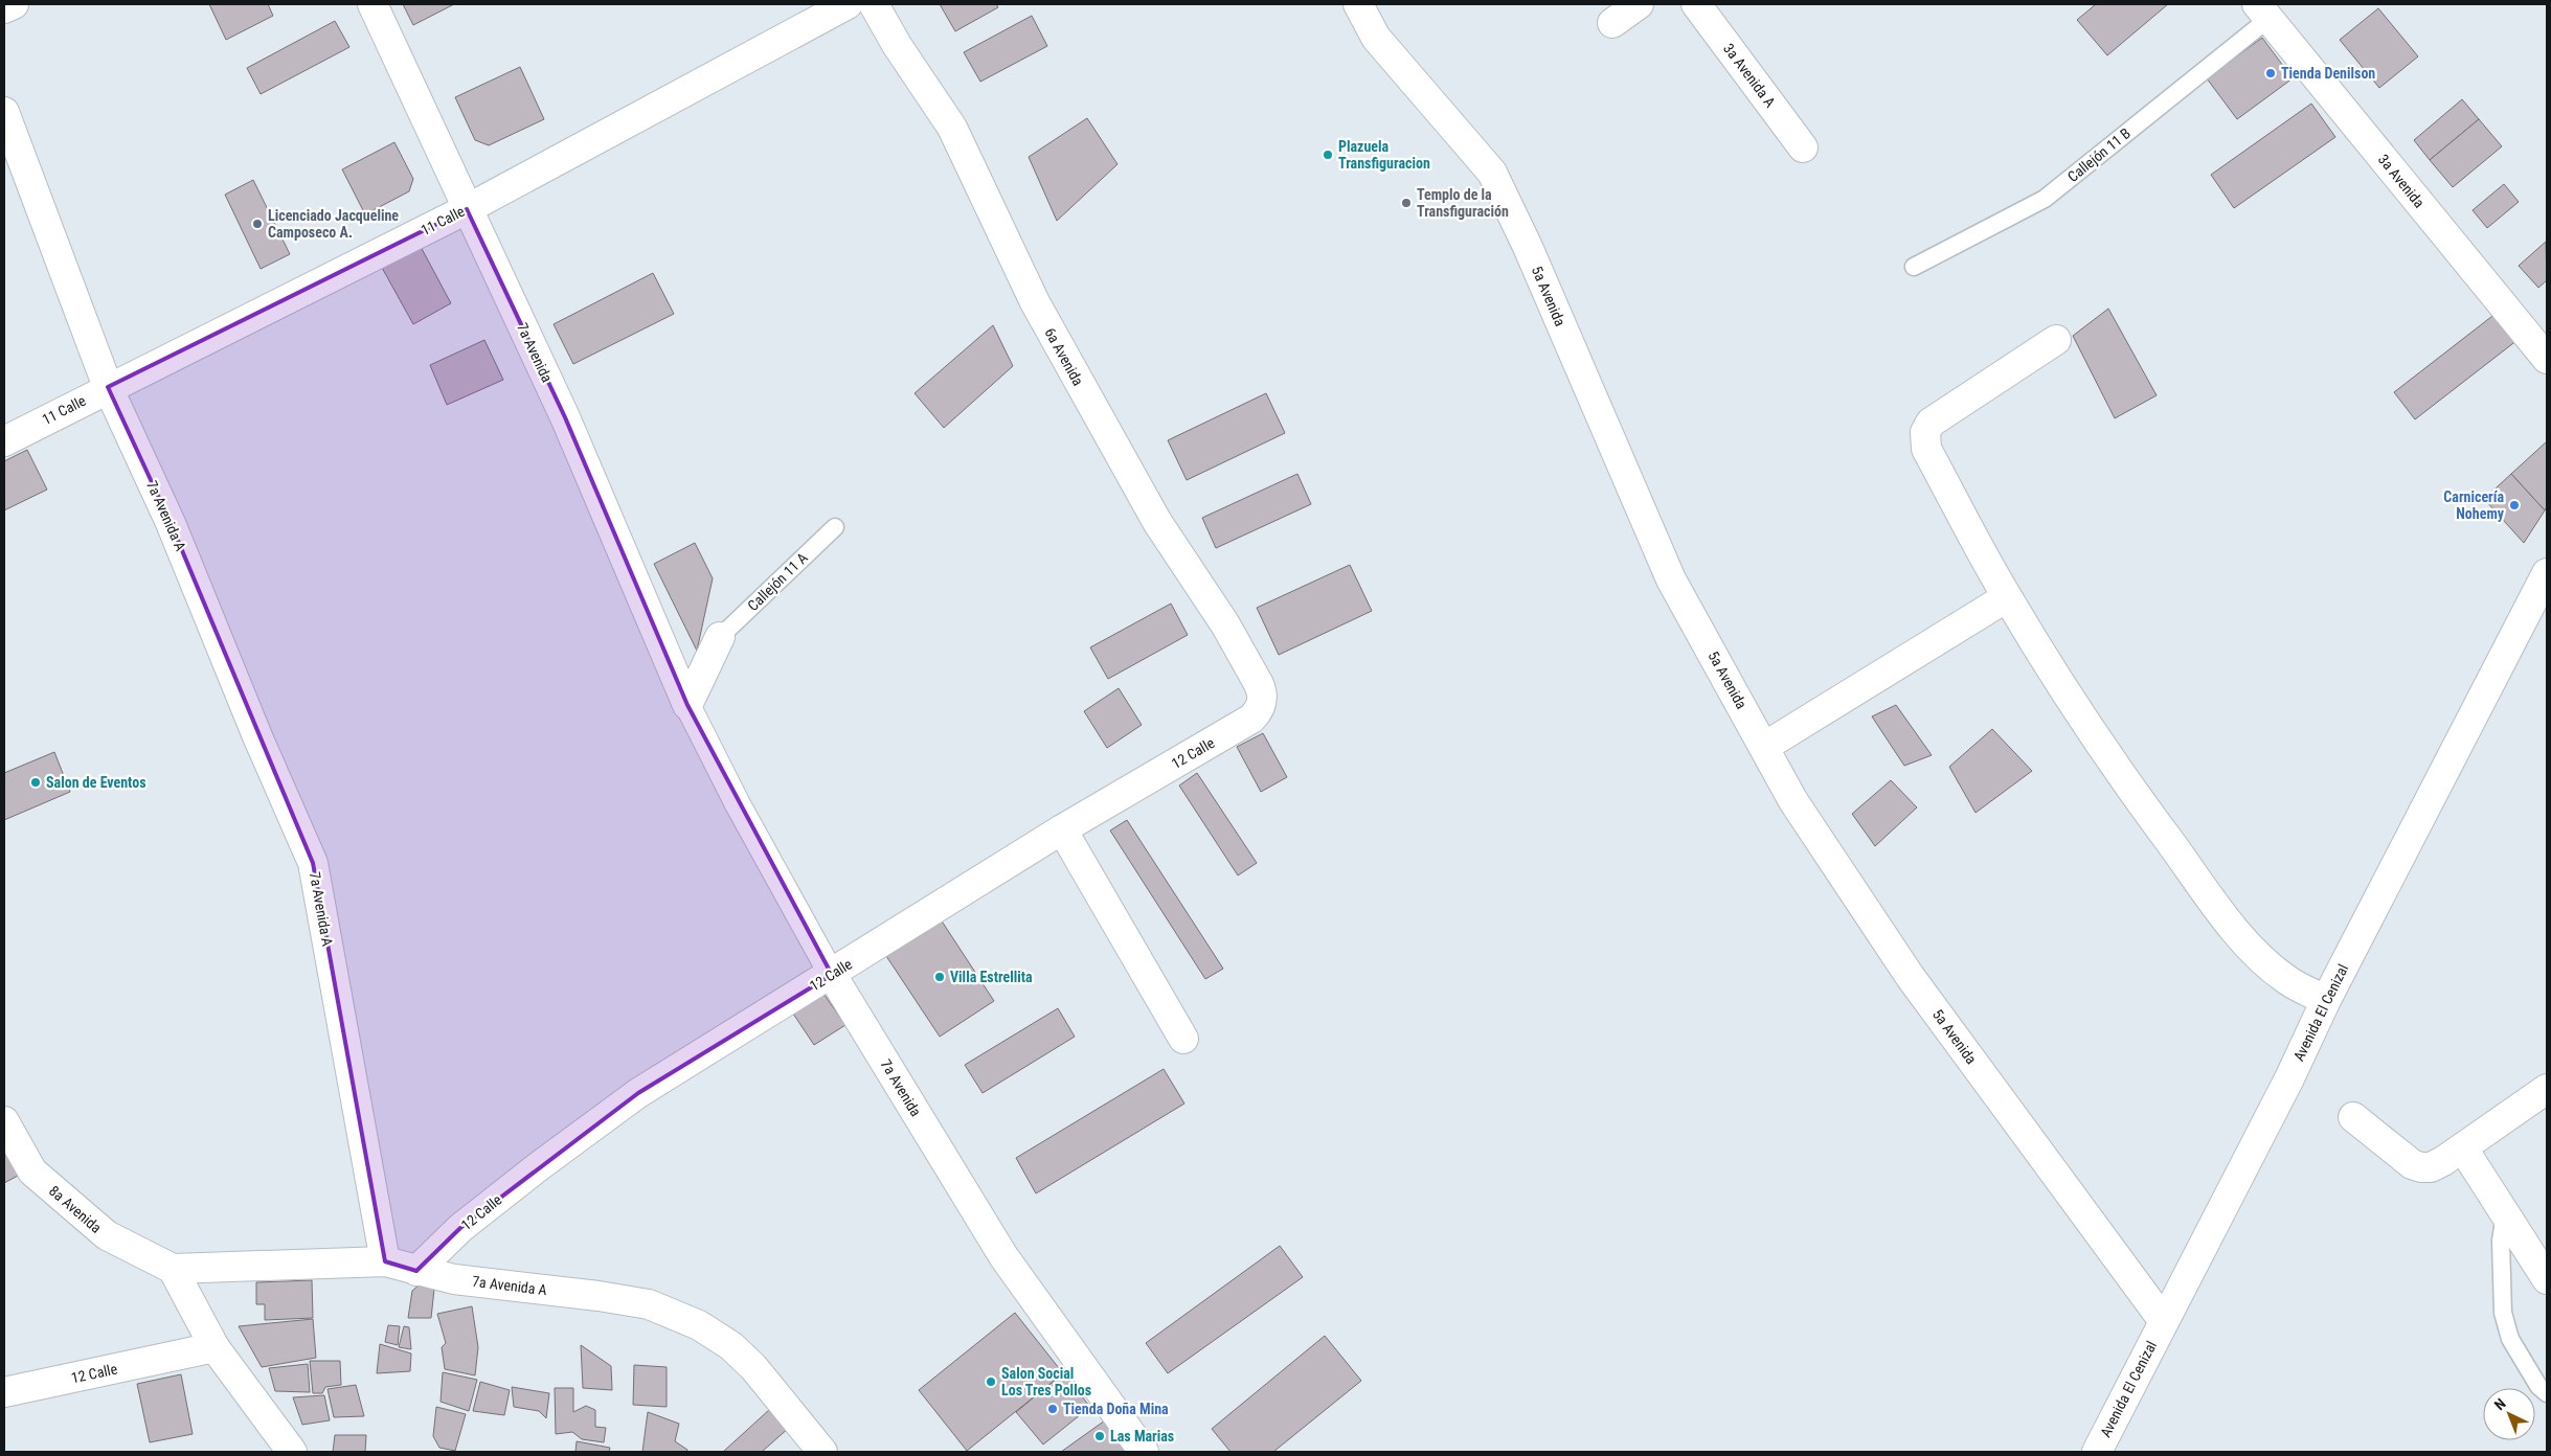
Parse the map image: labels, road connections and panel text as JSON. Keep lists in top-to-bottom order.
{
  "streets": {
    "street": [
      "3a Avenida A",
      "3a Avenida",
      "11 Calle",
      "5a Avenida",
      "7a Avenida",
      "6a Avenida",
      "7a Avenida A",
      "12 Calle",
      "Avenida El Cenizal",
      "8a Avenida"
    ],
    "lane": ["Callejón 11 B", "Callejón 11 A"]
  },
  "crossings": [
    ["Callejón 11 B", "3a Avenida"],
    ["11 Calle", "7a Avenida"],
    ["11 Calle", "7a Avenida A"],
    ["5a Avenida", "Avenida El Cenizal"],
    ["7a Avenida", "12 Calle"],
    ["6a Avenida", "12 Calle"],
    ["7a Avenida A", "12 Calle"],
    ["7a Avenida A", "8a Avenida"]
  ],
  "places": [
    "Tienda Denilson",
    "Plazuela Transfiguracion",
    "Templo de la Transfiguración",
    "Licenciado Jacqueline Camposeco A.",
    "Carnicería Nohemy",
    "Salon de Eventos",
    "Villa Estrellita",
    "Salon Social Los Tres Pollos",
    "Tienda Doña Mina",
    "Las Marias"
  ],
  "north": "top left"
}
